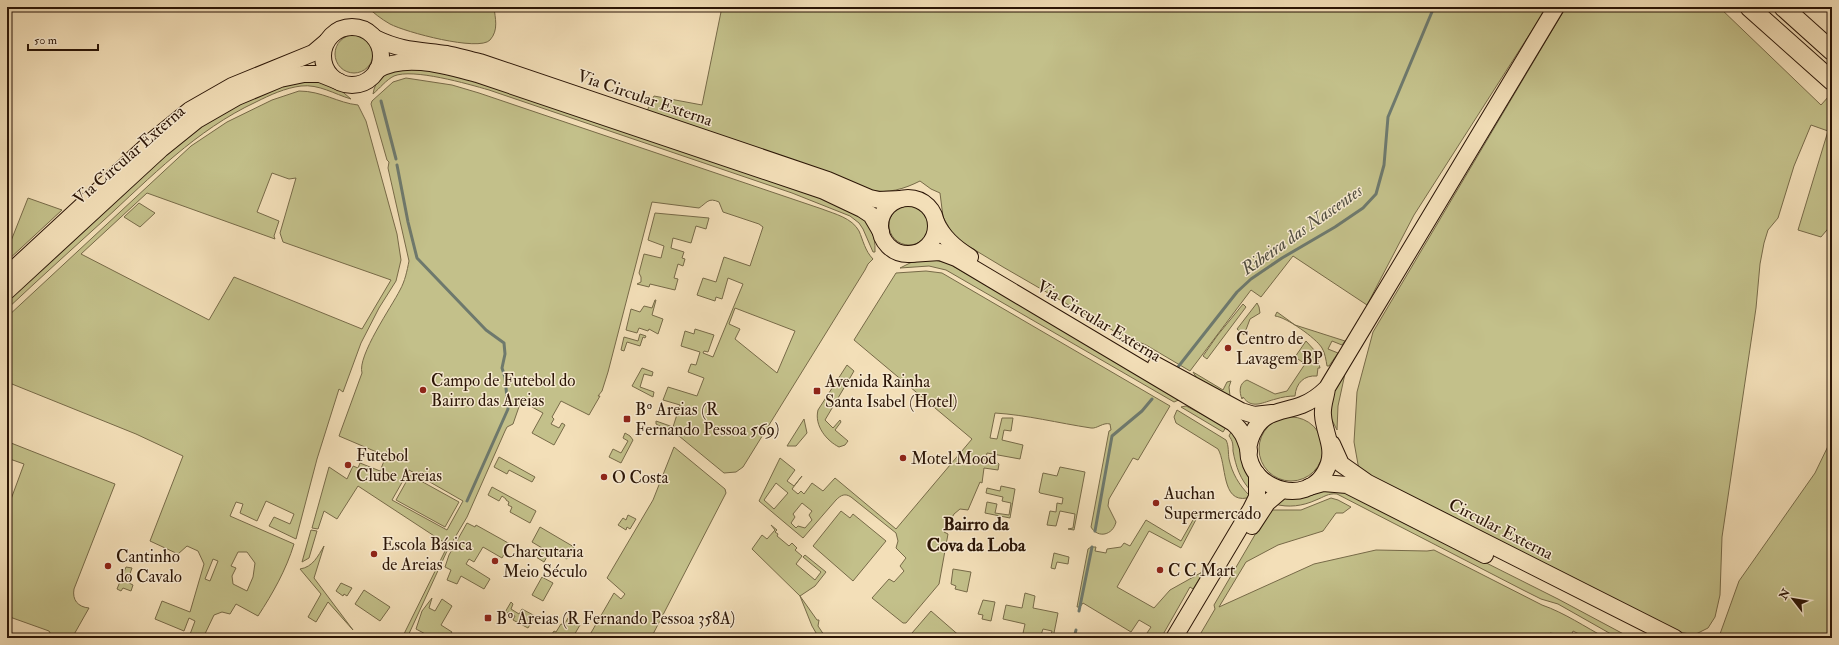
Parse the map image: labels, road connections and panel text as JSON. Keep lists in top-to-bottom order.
{
  "streets": {
    "main road": ["Via Circular Externa", "Circular Externa"]
  },
  "crossings": [
    ["Via Circular Externa", "Circular Externa"]
  ],
  "districts": ["Bairro da Cova da Loba"],
  "water": ["Ribeira das Nascentes"],
  "places": {
    "other": [
      "Centro de Lavagem BP",
      "Campo de Futebol do Bairro das Areias",
      "Motel Mood",
      "Futebol Clube Areias",
      "O Costa",
      "Auchan Supermercado",
      "Escola Básica de Areias",
      "Charcutaria Meio Século",
      "Cantinho do Cavalo",
      "C C Mart"
    ],
    "transit": ["Avenida Rainha Santa Isabel (Hotel)", "Bº Areias (R Fernando Pessoa 569)", "Bº Areias (R Fernando Pessoa 358A)"]
  },
  "scale_bar": "50 m",
  "north": "top left"
}
